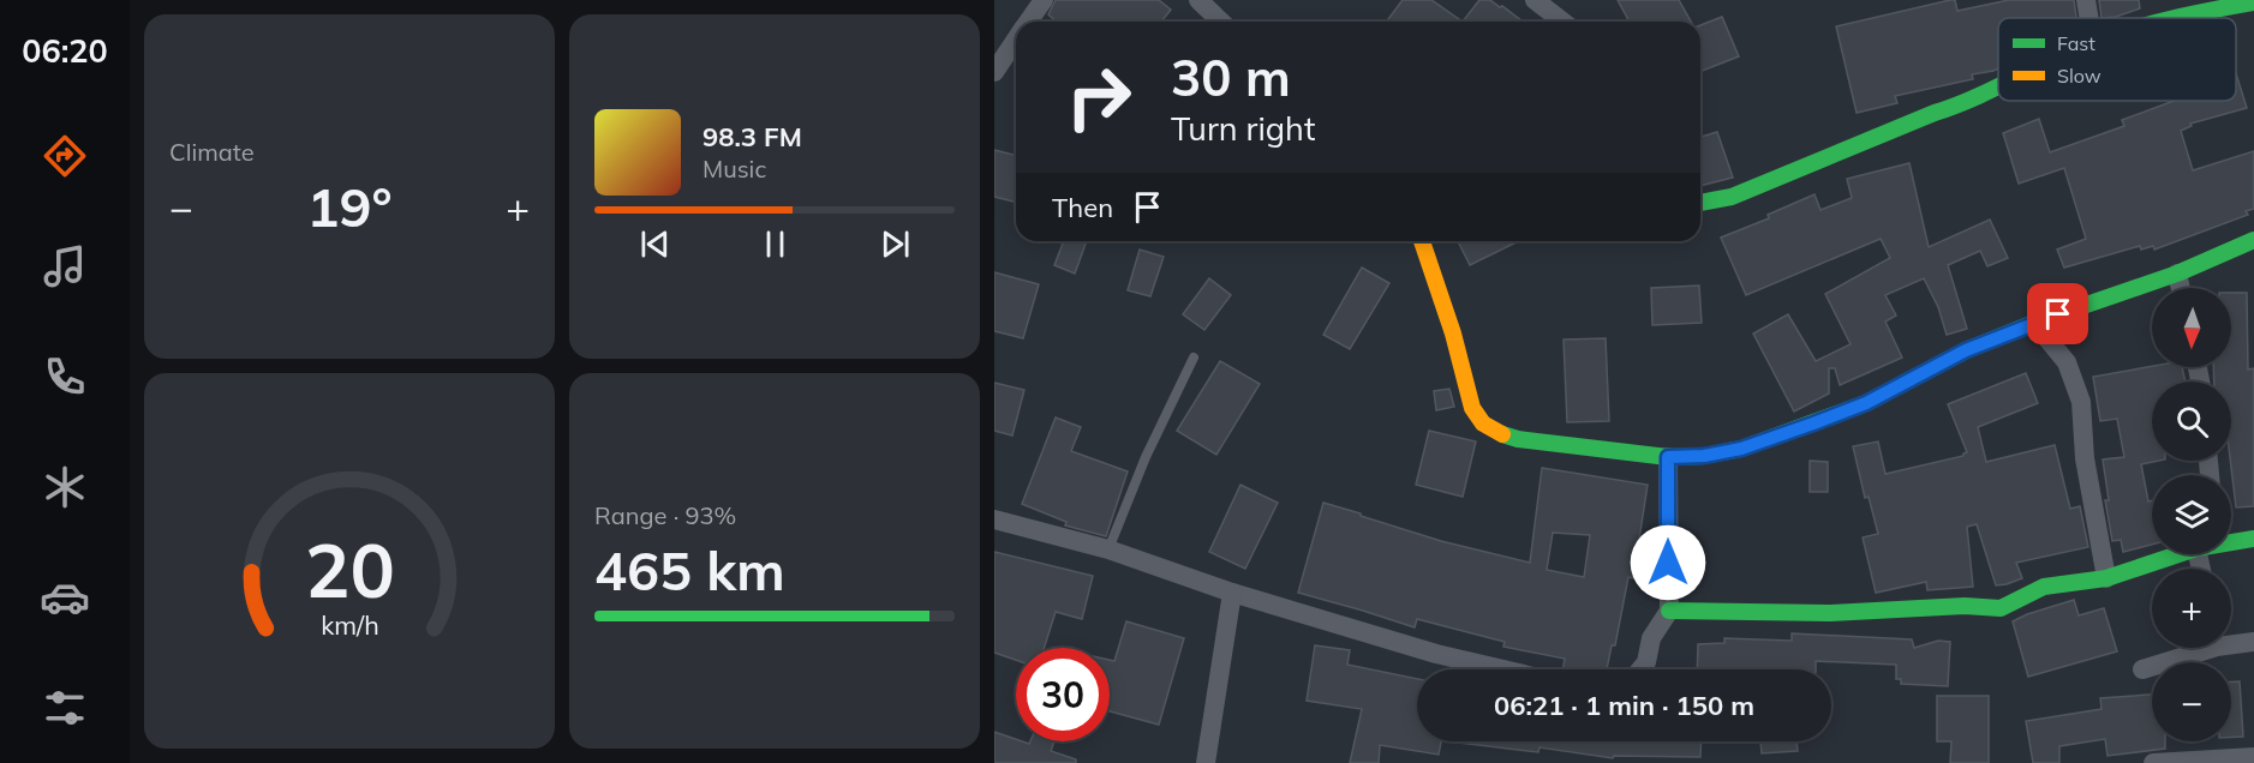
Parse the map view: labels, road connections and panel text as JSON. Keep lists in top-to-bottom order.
{
  "legend": ["Fast", "Slow"],
  "north": "bottom",
  "page": {
    "tabs": "06:20",
    "tile": [
      "Climate",
      ["Range · 93%", "465 km"]
    ],
    "turn": ["30 m", "Turn right"],
    "song": ["98.3 FM", "Music"],
    "then": "Then",
    "heat": ["−", "19°", "+"],
    "map_buttons": ["+", "−"],
    "limit": "30",
    "trip": "06:21 · 1 min · 150 m",
    "gauge": ["20", "km/h"]
  }
}
